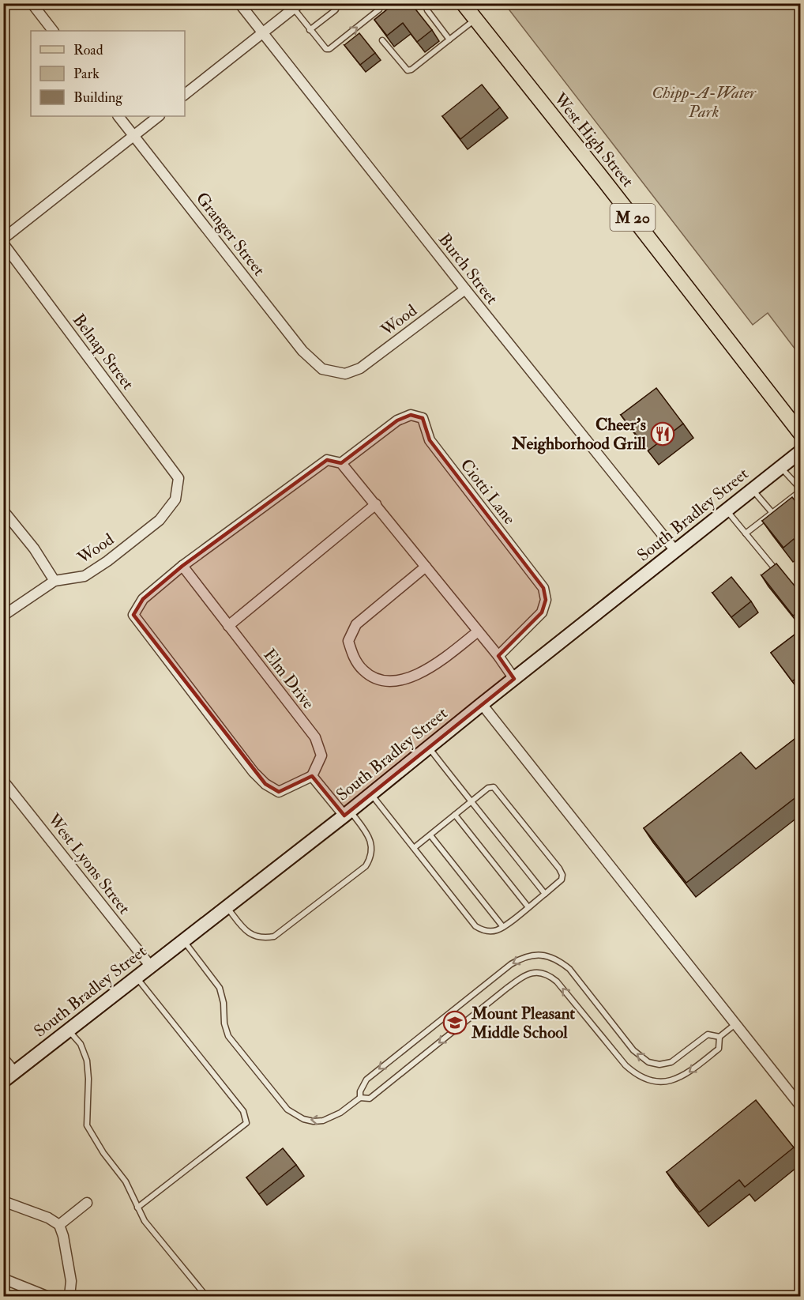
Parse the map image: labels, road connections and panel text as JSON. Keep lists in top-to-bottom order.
{
  "streets": {
    "main road": ["West High Street", "M 20"],
    "street": [
      "Granger Street",
      "Burch Street",
      "Wood",
      "Belnap Street",
      "Ciotti Lane",
      "South Bradley Street",
      "Elm Drive",
      "West Lyons Street"
    ]
  },
  "crossings": [
    ["Granger Street", "Wood"],
    ["Burch Street", "Wood"],
    ["Burch Street", "South Bradley Street"],
    ["Wood", "Belnap Street"],
    ["South Bradley Street", "West Lyons Street"]
  ],
  "parks": ["Chipp-A-Water Park"],
  "places": {
    "restaurant": ["Cheer's Neighborhood Grill"],
    "school or university": ["Mount Pleasant Middle School"]
  },
  "legend": ["Road", "Park", "Building"]
}
